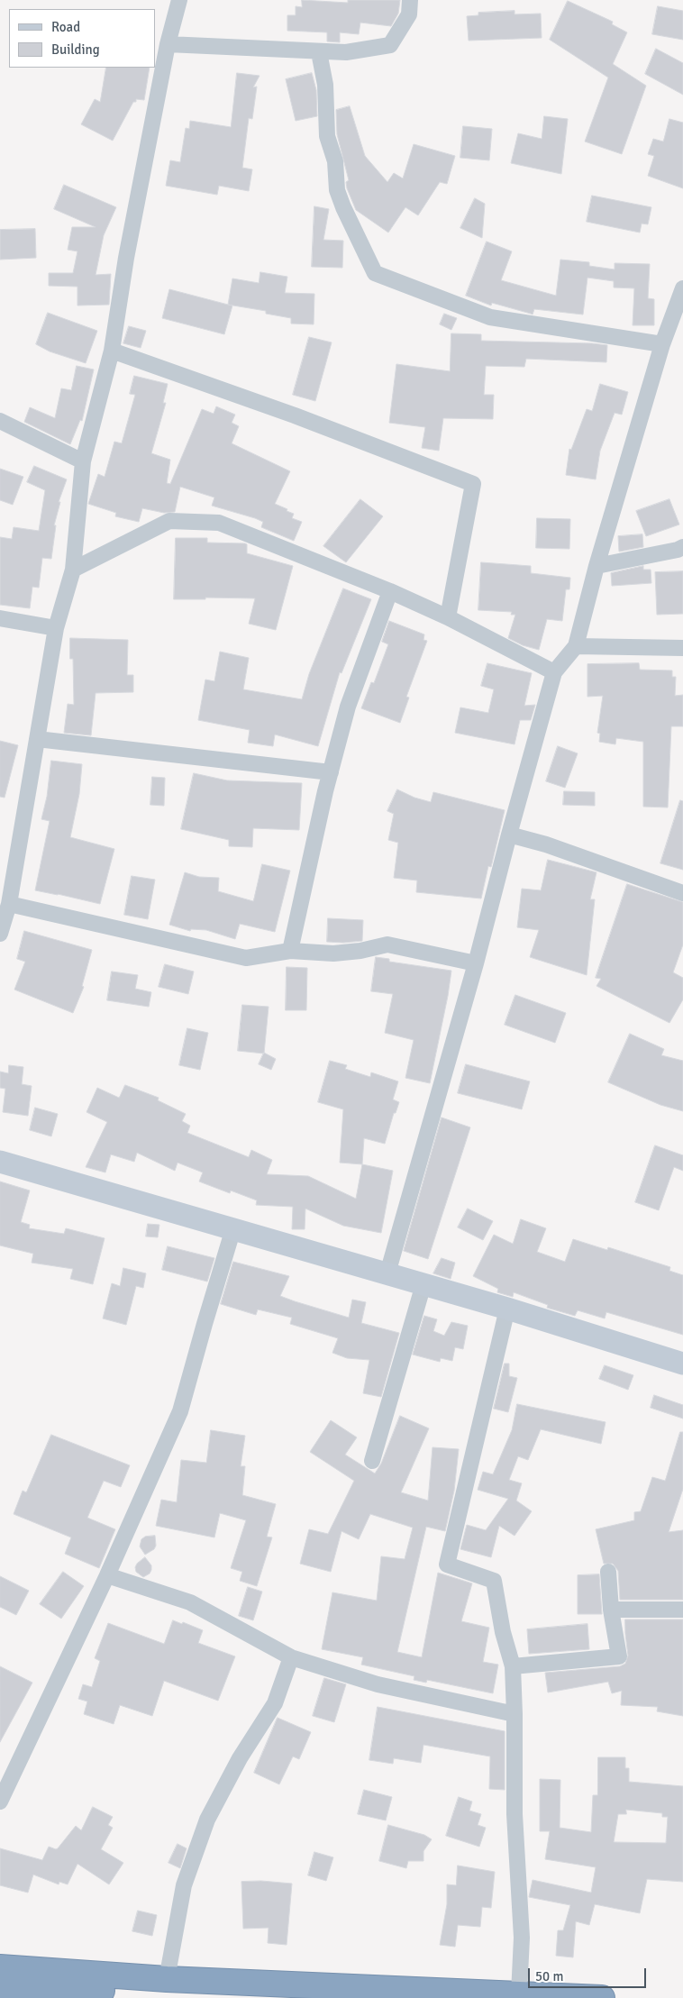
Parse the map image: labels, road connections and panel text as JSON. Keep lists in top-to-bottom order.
{
  "legend": ["Road", "Building"],
  "scale_bar": "50 m"
}
